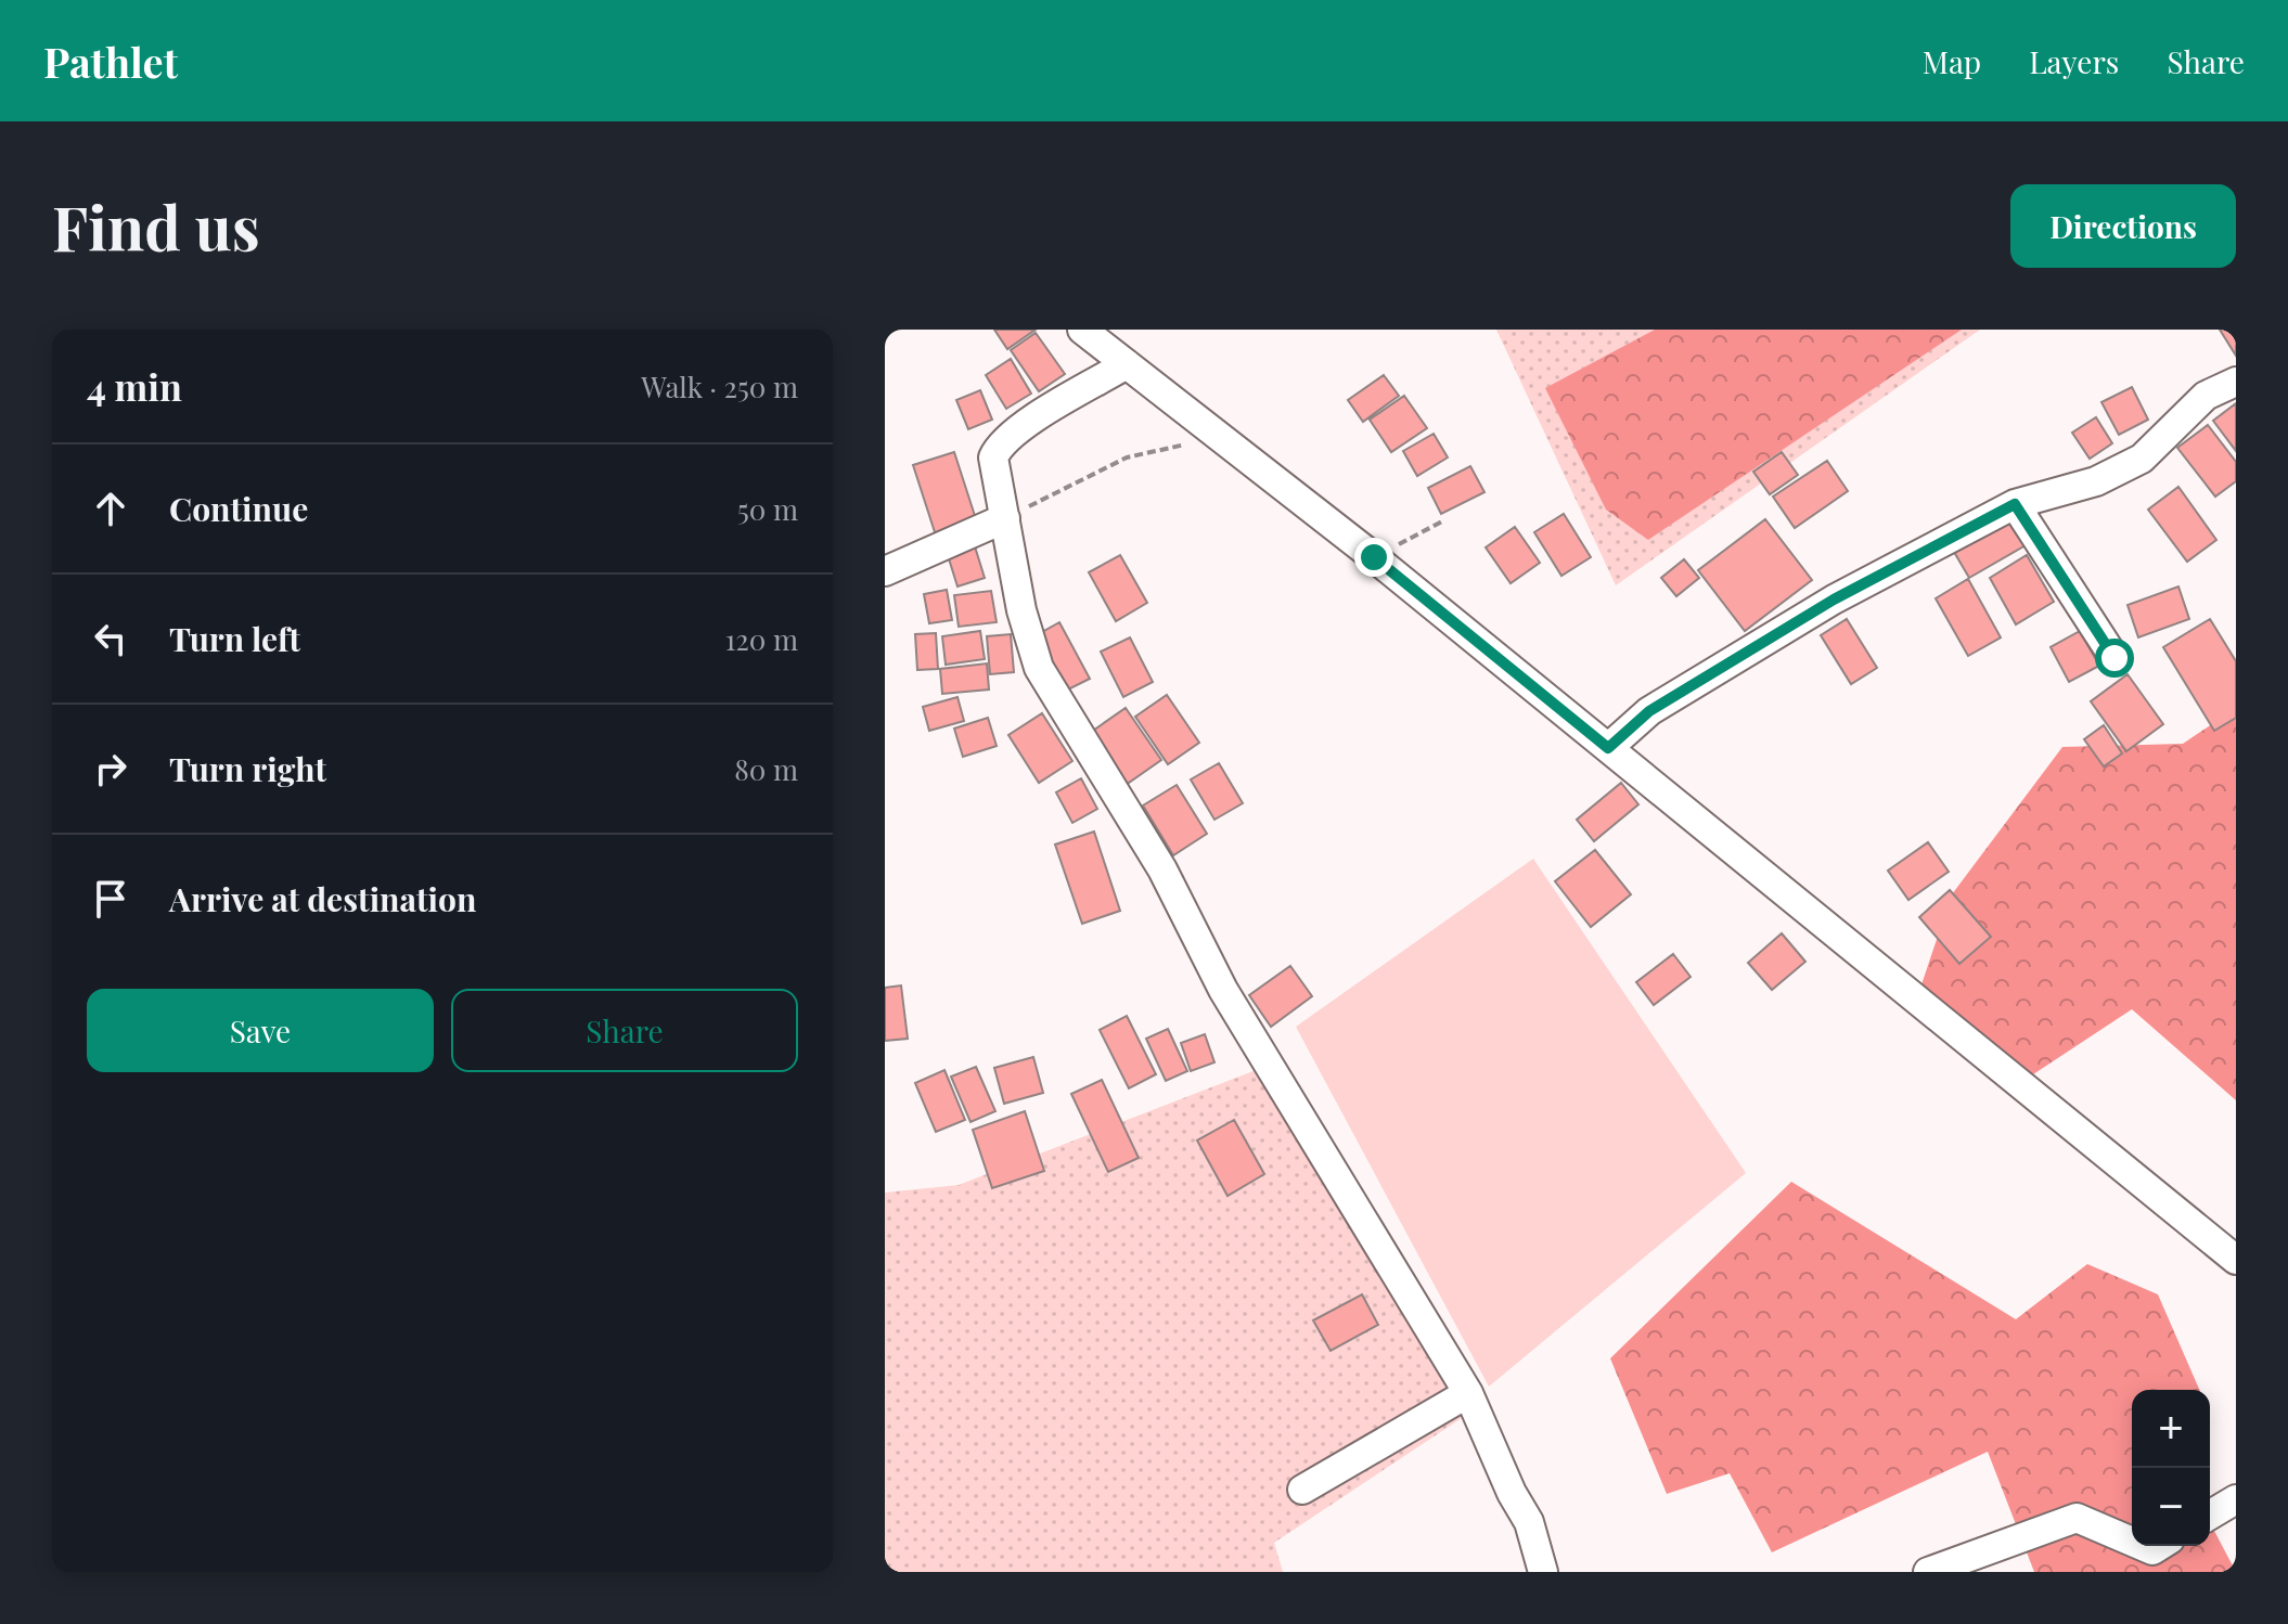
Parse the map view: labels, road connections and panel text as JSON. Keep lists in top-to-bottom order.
{
  "page": {
    "header": "Pathlet",
    "nav": ["Map", "Layers", "Share"],
    "buttons": [
      "Directions",
      ["Save", "Share"]
    ],
    "title": "Find us",
    "heading": ["4 min", "Walk · 250 m"],
    "list": [
      ["Continue", "50 m"],
      ["Turn left", "120 m"],
      ["Turn right", "80 m"],
      "Arrive at destination"
    ],
    "map_buttons": ["+", "−"]
  }
}
